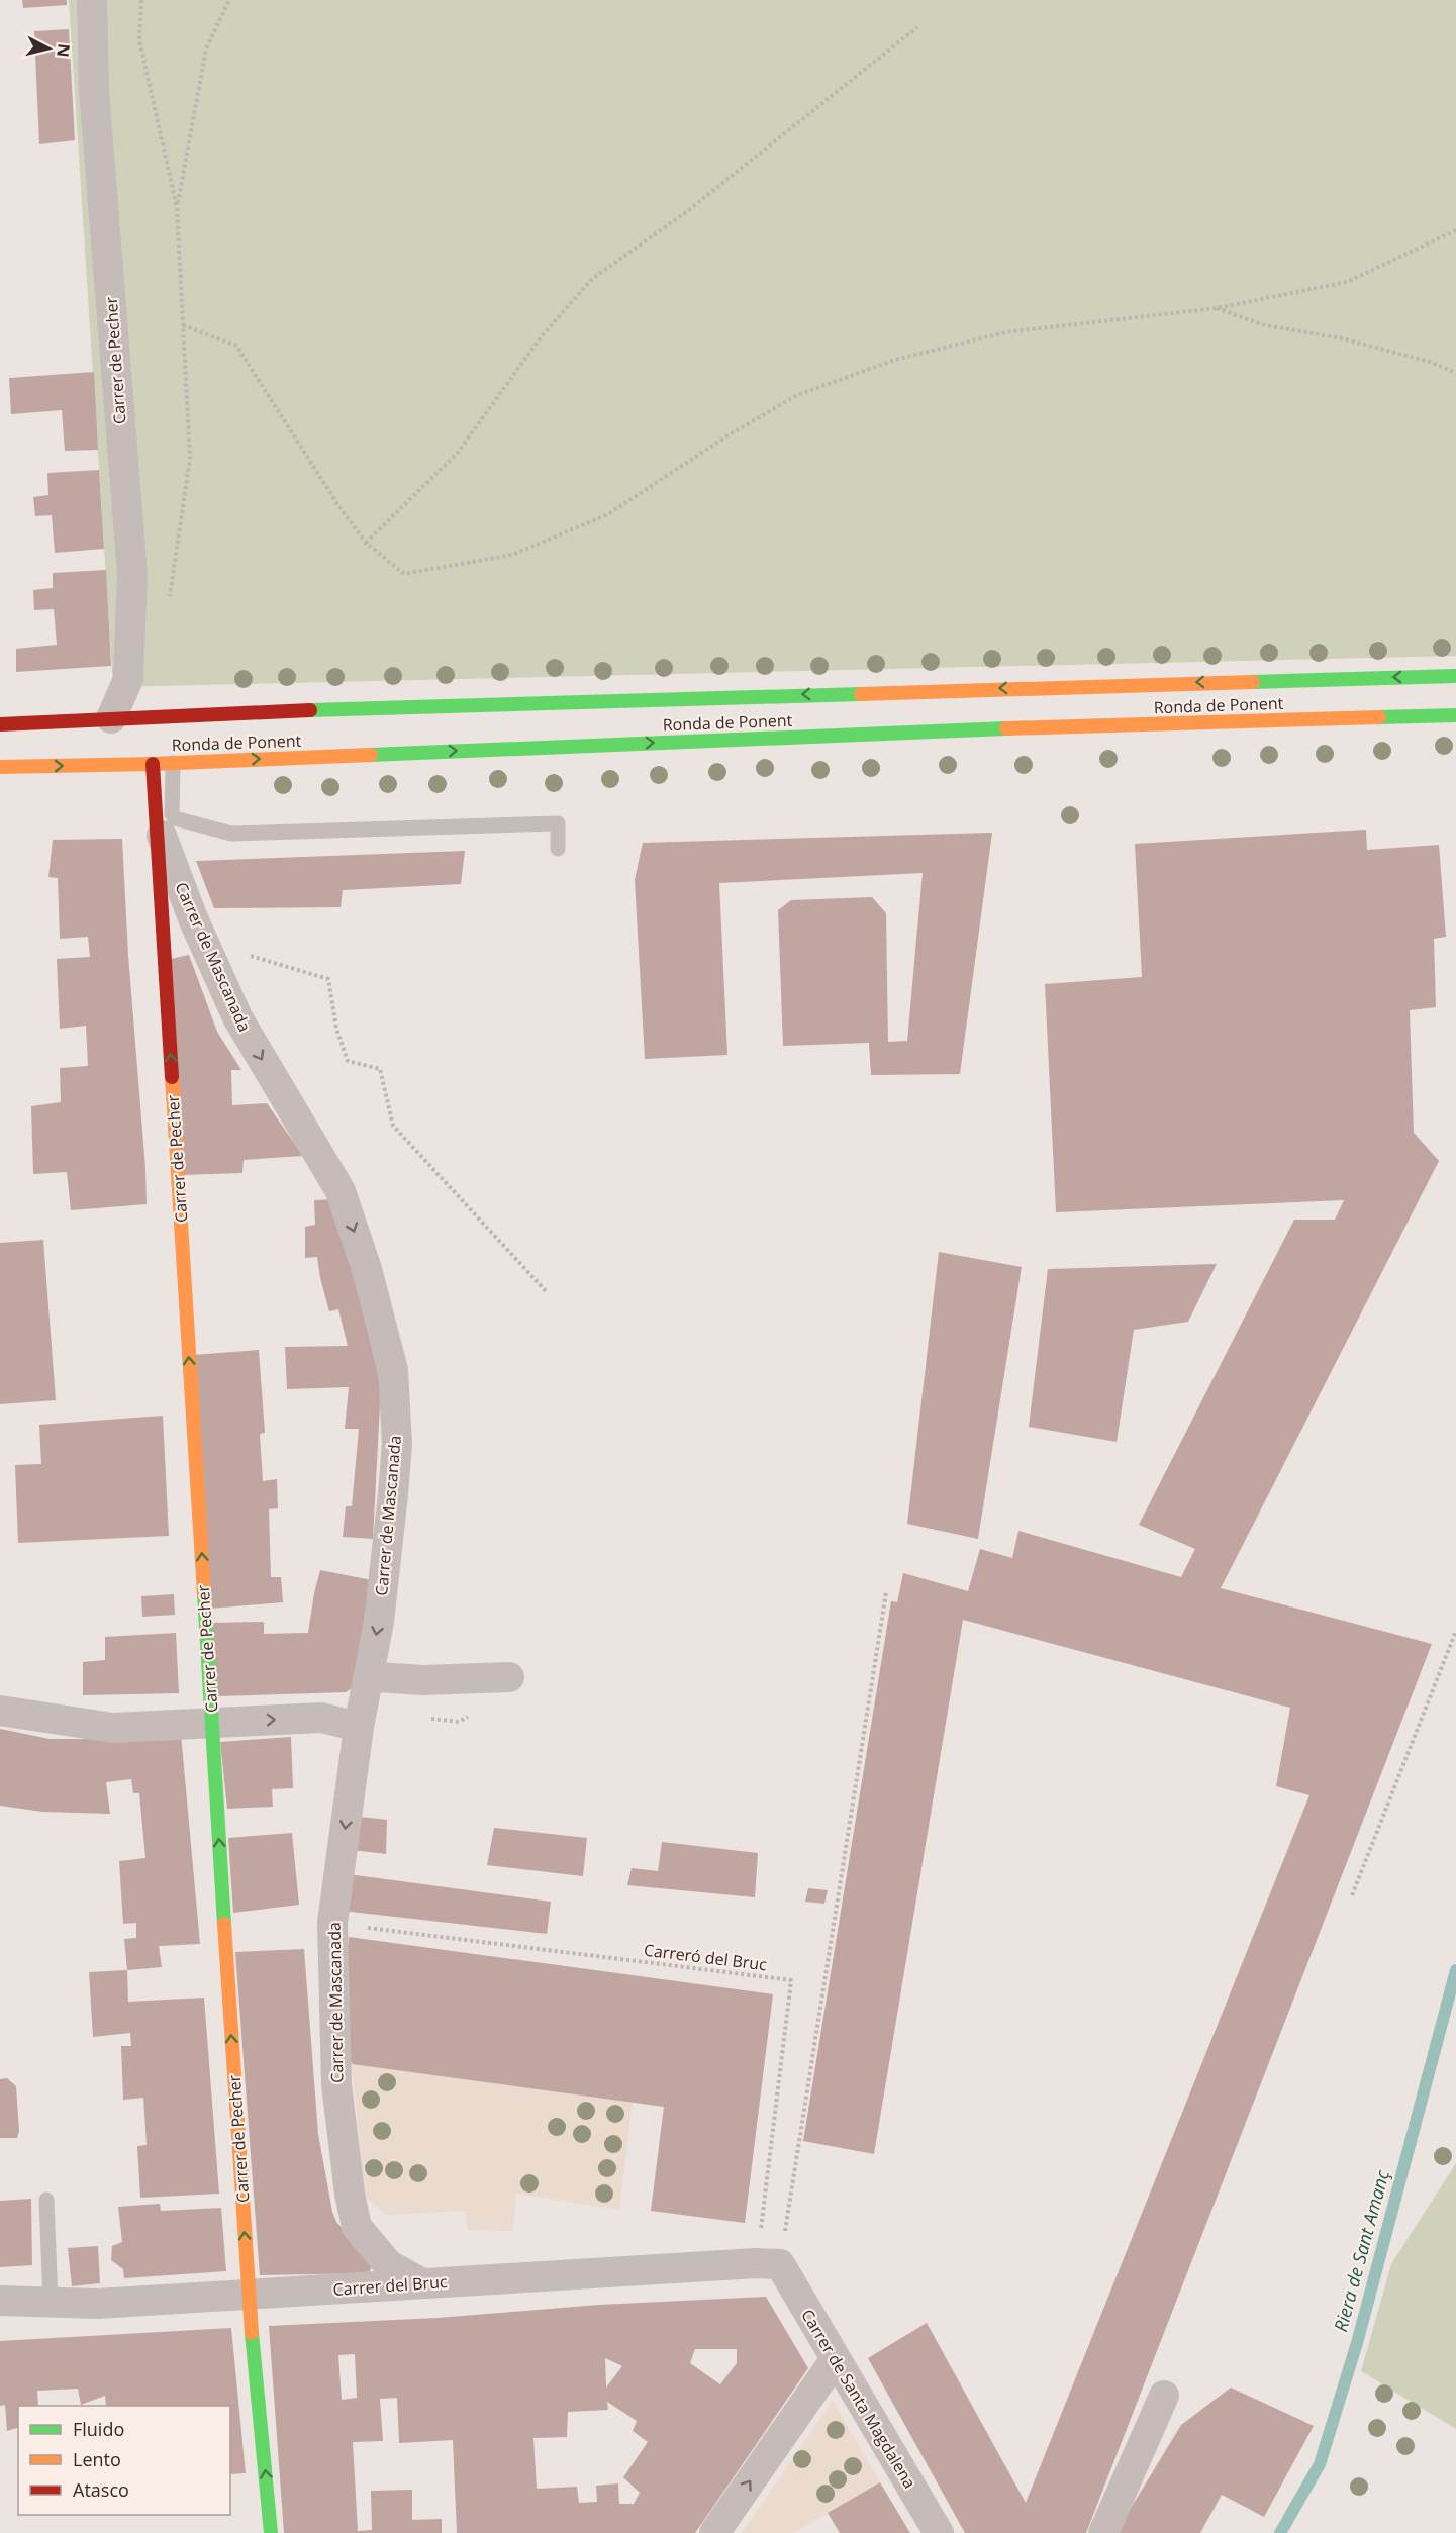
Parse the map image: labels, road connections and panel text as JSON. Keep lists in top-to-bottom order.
{
  "streets": {
    "main road": ["Carrer de Pecher", "Ronda de Ponent"],
    "street": ["Carrer de Mascanada", "Carrer del Bruc", "Carrer de Santa Magdalena"],
    "path": ["Carreró del Bruc"]
  },
  "crossings": [
    ["Carrer de Pecher", "Ronda de Ponent"],
    ["Carrer de Pecher", "Carrer de Mascanada"],
    ["Carrer de Pecher", "Carrer del Bruc"],
    ["Ronda de Ponent", "Carrer de Mascanada"],
    ["Carrer de Mascanada", "Carreró del Bruc"],
    ["Carrer de Mascanada", "Carrer del Bruc"],
    ["Carreró del Bruc", "Carrer del Bruc"],
    ["Carreró del Bruc", "Carrer de Santa Magdalena"],
    ["Carrer del Bruc", "Carrer de Santa Magdalena"]
  ],
  "one_way": ["Carrer de Pecher", "Carrer de Mascanada"],
  "water": ["Riera de Sant Amanç"],
  "legend": ["Fluido", "Lento", "Atasco"],
  "north": "right"
}
